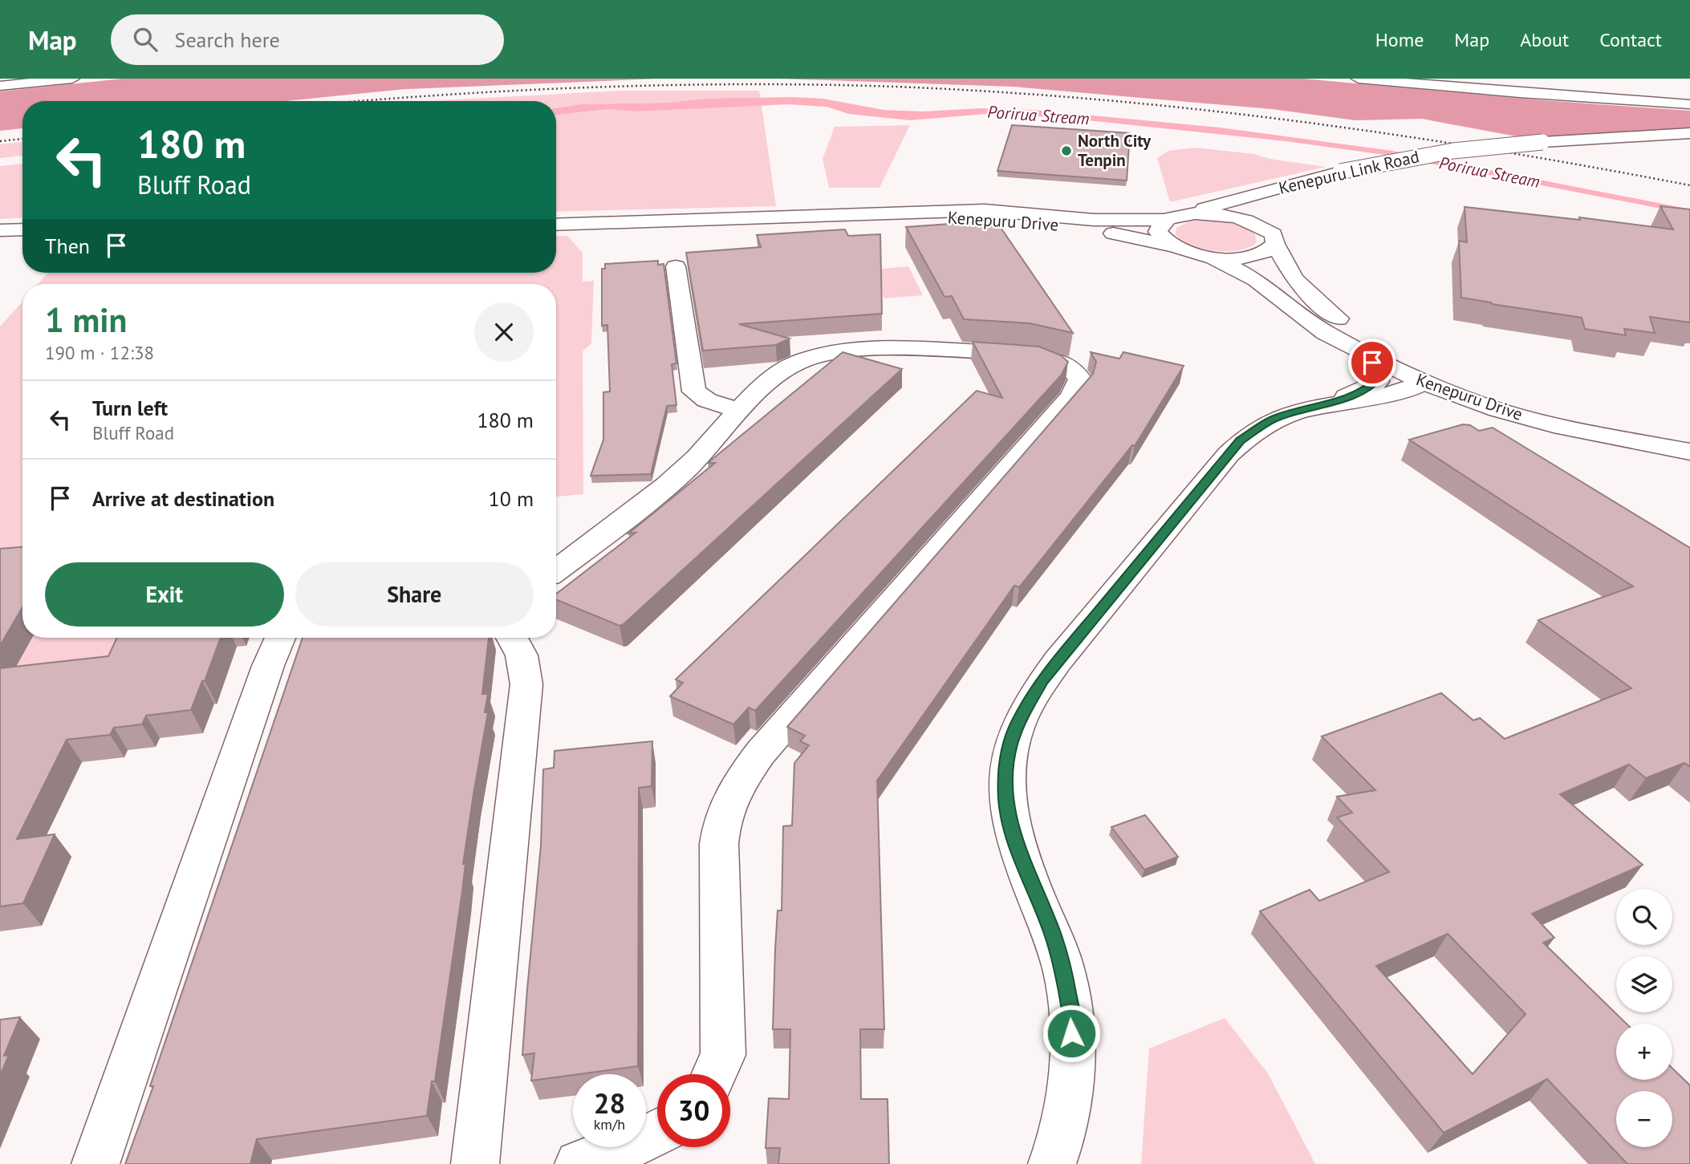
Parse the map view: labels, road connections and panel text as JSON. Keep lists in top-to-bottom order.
{
  "streets": {
    "main road": ["Kenepuru Link Road", "Kenepuru Drive"]
  },
  "crossings": [
    ["Kenepuru Link Road", "Kenepuru Drive"]
  ],
  "water": ["Porirua Stream"],
  "places": ["North City Tenpin"],
  "page": {
    "header": "Map",
    "search": "Search here",
    "nav": [
      "Home",
      "Map",
      "About",
      "Contact"
    ],
    "turn": ["180 m", "Bluff Road"],
    "then": "Then",
    "heading": ["1 min", "190 m · 12:38"],
    "list": [
      {
        "name": "Turn left",
        "note": "Bluff Road",
        "value": "180 m"
      },
      {
        "name": "Arrive at destination",
        "value": "10 m"
      }
    ],
    "buttons": ["Exit", "Share"],
    "map_buttons": ["+", "−"],
    "speed": "28 km/h",
    "limit": "30"
  }
}
